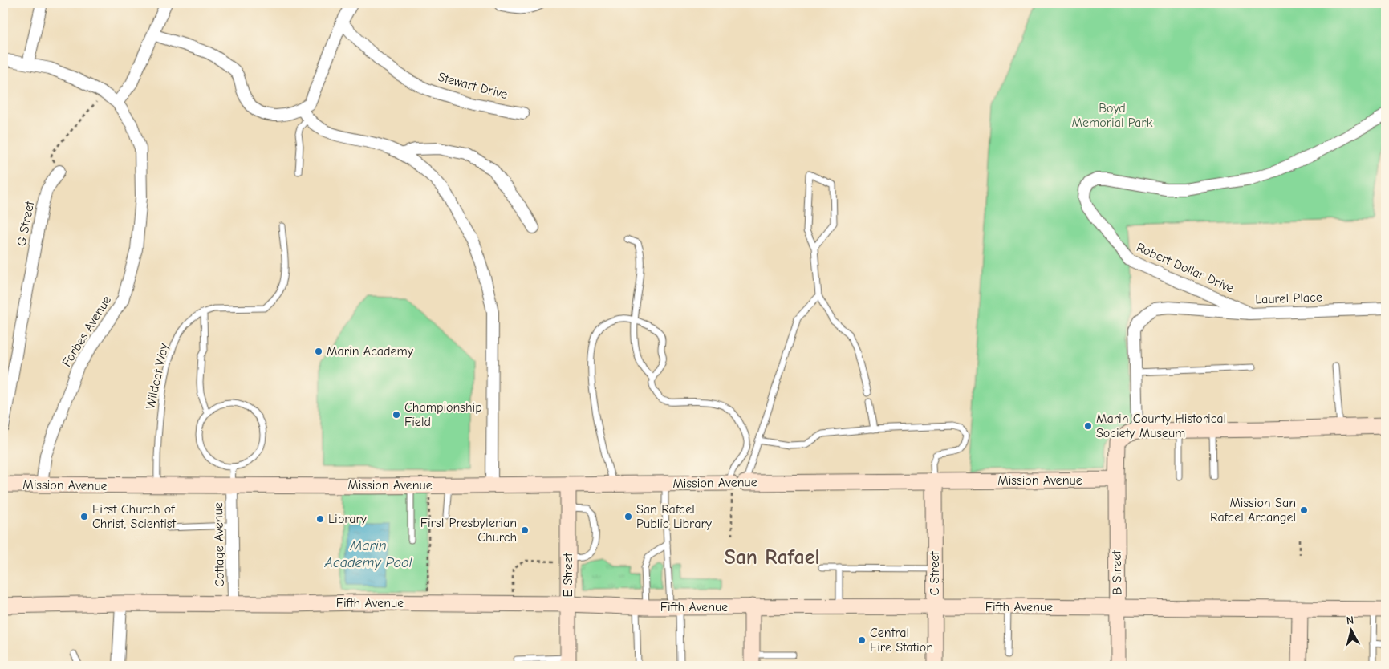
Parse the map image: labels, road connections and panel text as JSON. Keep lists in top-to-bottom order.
{
  "streets": {
    "street": [
      "Stewart Drive",
      "G Street",
      "Robert Dollar Drive",
      "Laurel Place",
      "Forbes Avenue",
      "Mission Avenue",
      "Cottage Avenue",
      "B Street",
      "C Street",
      "E Street",
      "Fifth Avenue"
    ],
    "lane": ["Wildcat Way"]
  },
  "crossings": [
    ["Robert Dollar Drive", "Laurel Place"],
    ["Forbes Avenue", "Mission Avenue"],
    ["Wildcat Way", "Mission Avenue"],
    ["Mission Avenue", "Cottage Avenue"],
    ["Mission Avenue", "B Street"],
    ["Mission Avenue", "C Street"],
    ["Mission Avenue", "E Street"],
    ["Cottage Avenue", "Fifth Avenue"],
    ["B Street", "Fifth Avenue"],
    ["C Street", "Fifth Avenue"],
    ["E Street", "Fifth Avenue"]
  ],
  "districts": ["San Rafael"],
  "water": ["Marin Academy Pool"],
  "parks": ["Boyd Memorial Park"],
  "places": [
    "Marin Academy",
    "Championship Field",
    "Marin County Historical Society Museum",
    "Mission San Rafael Arcangel",
    "First Church of Christ, Scientist",
    "San Rafael Public Library",
    "Library",
    "First Presbyterian Church",
    "Central Fire Station"
  ],
  "north": "top"
}
